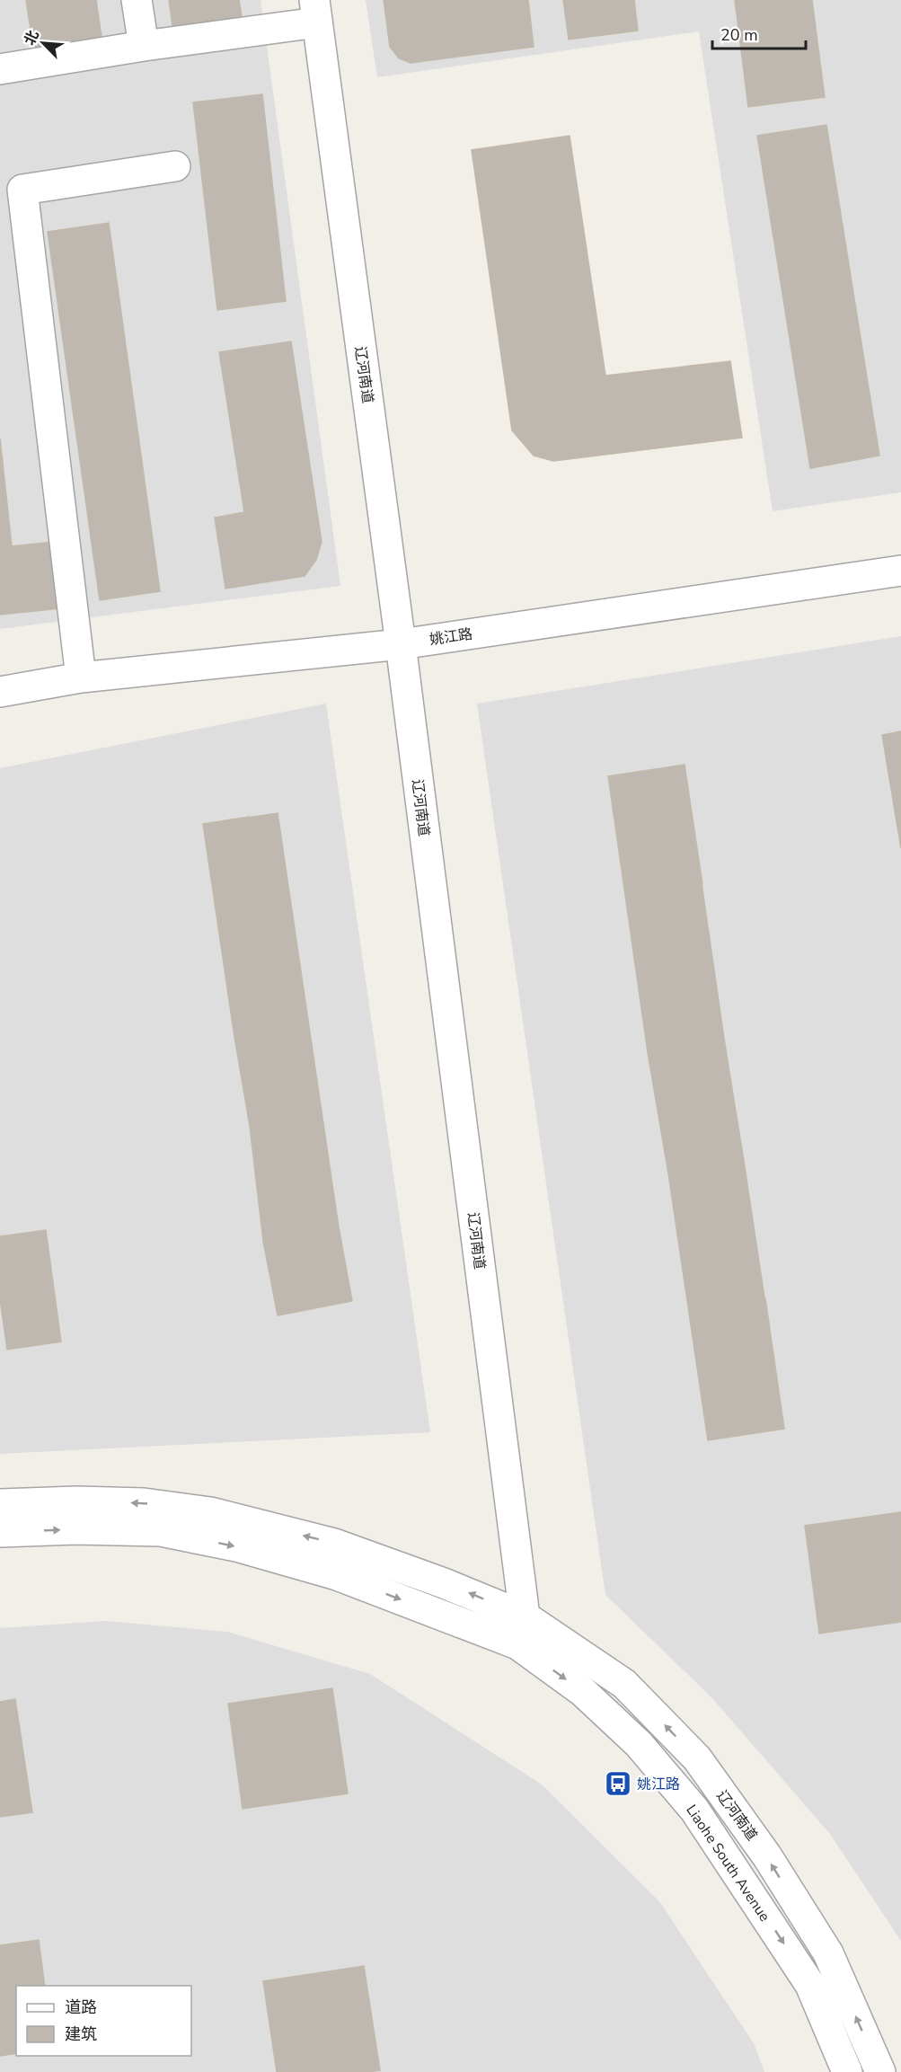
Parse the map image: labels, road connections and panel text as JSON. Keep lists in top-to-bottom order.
{
  "streets": {
    "street": ["辽河南道", "姚江路", "Liaohe South Avenue"]
  },
  "crossings": [
    ["辽河南道", "姚江路"],
    ["辽河南道", "Liaohe South Avenue"]
  ],
  "one_way": ["Liaohe South Avenue"],
  "places": {
    "bus stop": ["姚江路"]
  },
  "legend": ["道路", "建筑"],
  "scale_bar": "20 m",
  "north": "top left"
}
